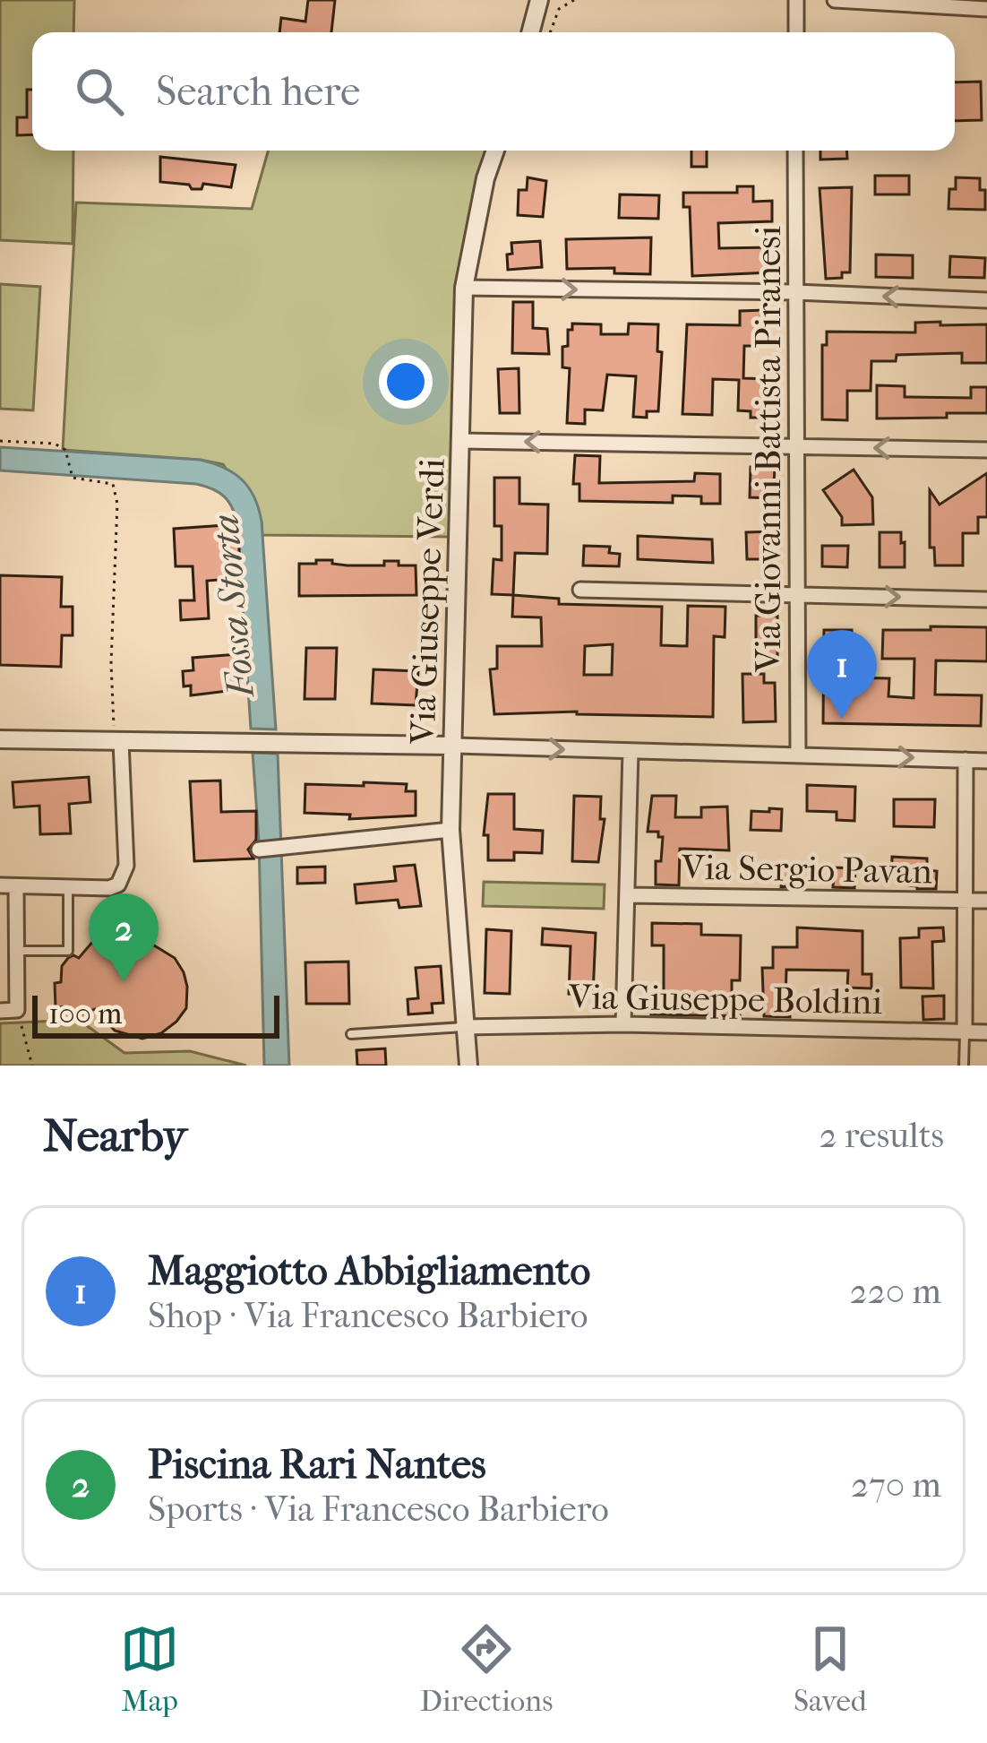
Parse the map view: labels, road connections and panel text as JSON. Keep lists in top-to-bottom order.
{
  "streets": {
    "street": [
      "Via Giovanni Battista Piranesi",
      "Via Giuseppe Verdi",
      "Via Sergio Pavan",
      "Via Giuseppe Boldini"
    ]
  },
  "crossings": [
    ["Via Giuseppe Verdi", "Via Giuseppe Boldini"]
  ],
  "water": ["Fossa Storta"],
  "scale_bar": "100 m",
  "page": {
    "search": "Search here",
    "pins": ["1", "2"],
    "scale": "100 m",
    "heading": ["Nearby", "2 results"],
    "list": [
      {
        "mark": "1",
        "name": "Maggiotto Abbigliamento",
        "note": "Shop · Via Francesco Barbiero",
        "value": "220 m"
      },
      {
        "mark": "2",
        "name": "Piscina Rari Nantes",
        "note": "Sports · Via Francesco Barbiero",
        "value": "270 m"
      }
    ],
    "nav": ["Map", "Directions", "Saved"]
  }
}
